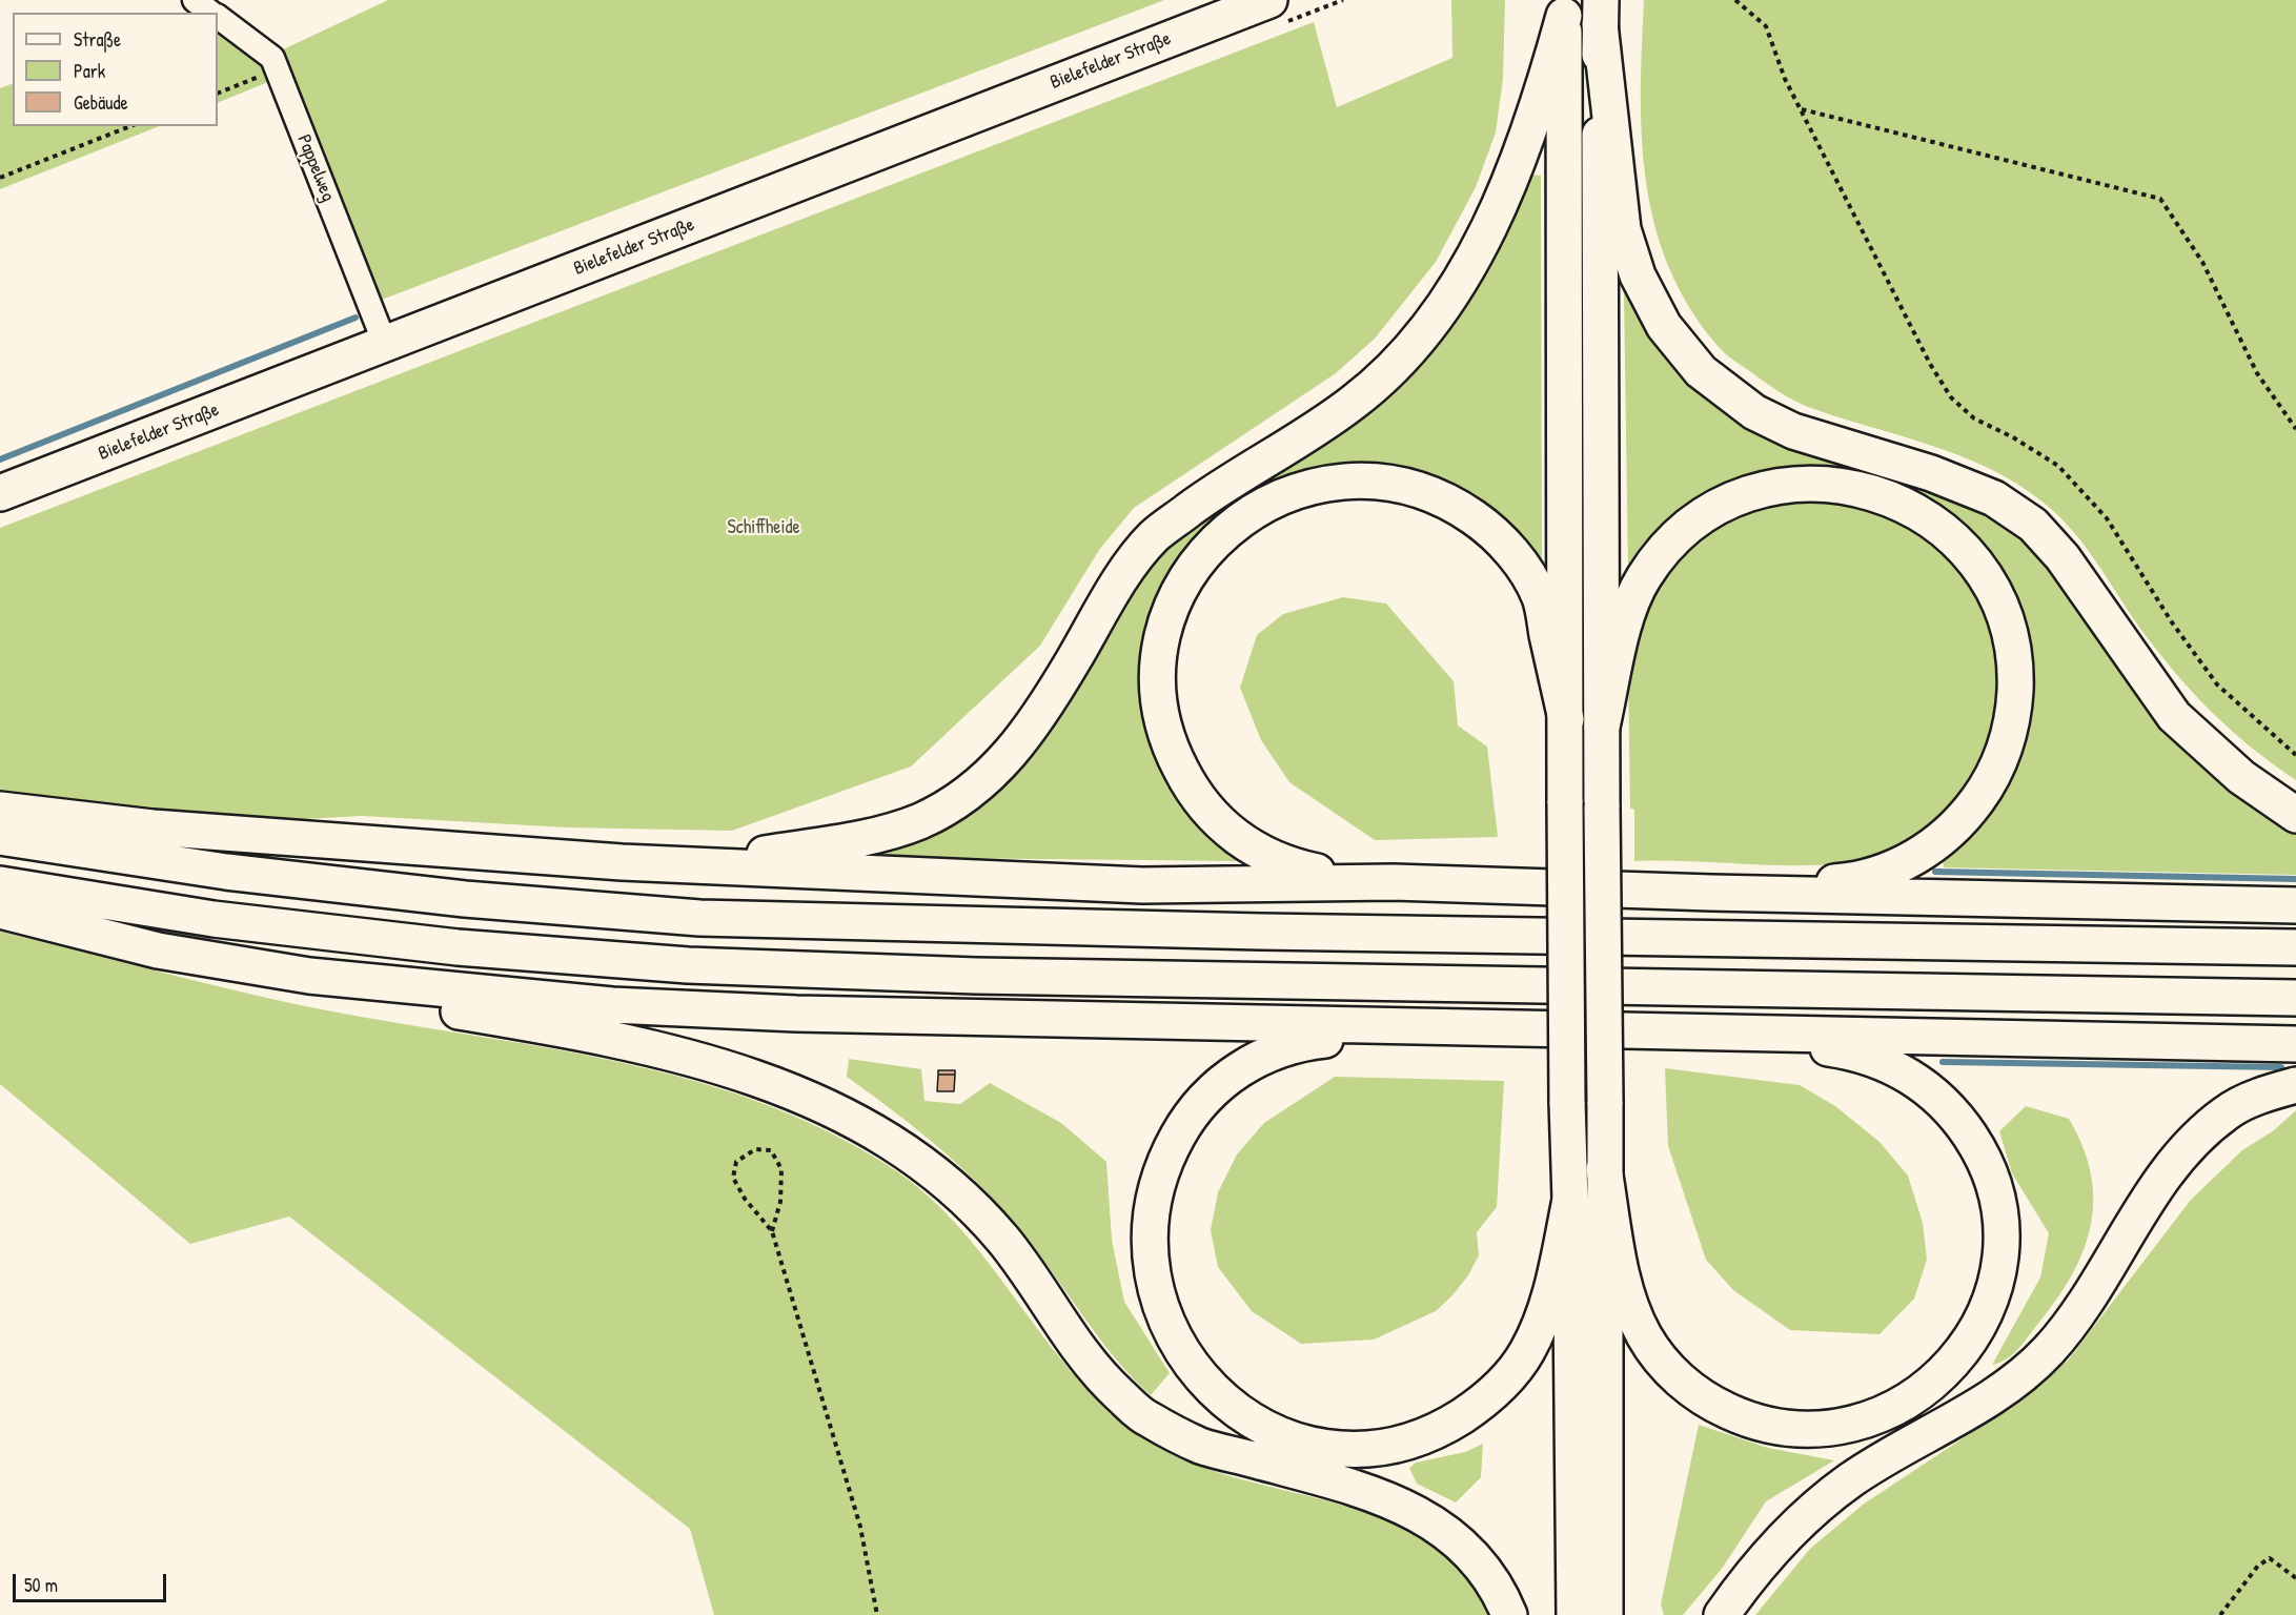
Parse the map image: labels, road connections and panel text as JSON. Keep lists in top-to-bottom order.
{
  "streets": {
    "main road": ["Bielefelder Straße"],
    "street": ["Pappelweg"]
  },
  "crossings": [
    ["Bielefelder Straße", "Pappelweg"]
  ],
  "parks": ["Schiffheide"],
  "legend": ["Straße", "Park", "Gebäude"],
  "scale_bar": "50 m"
}
